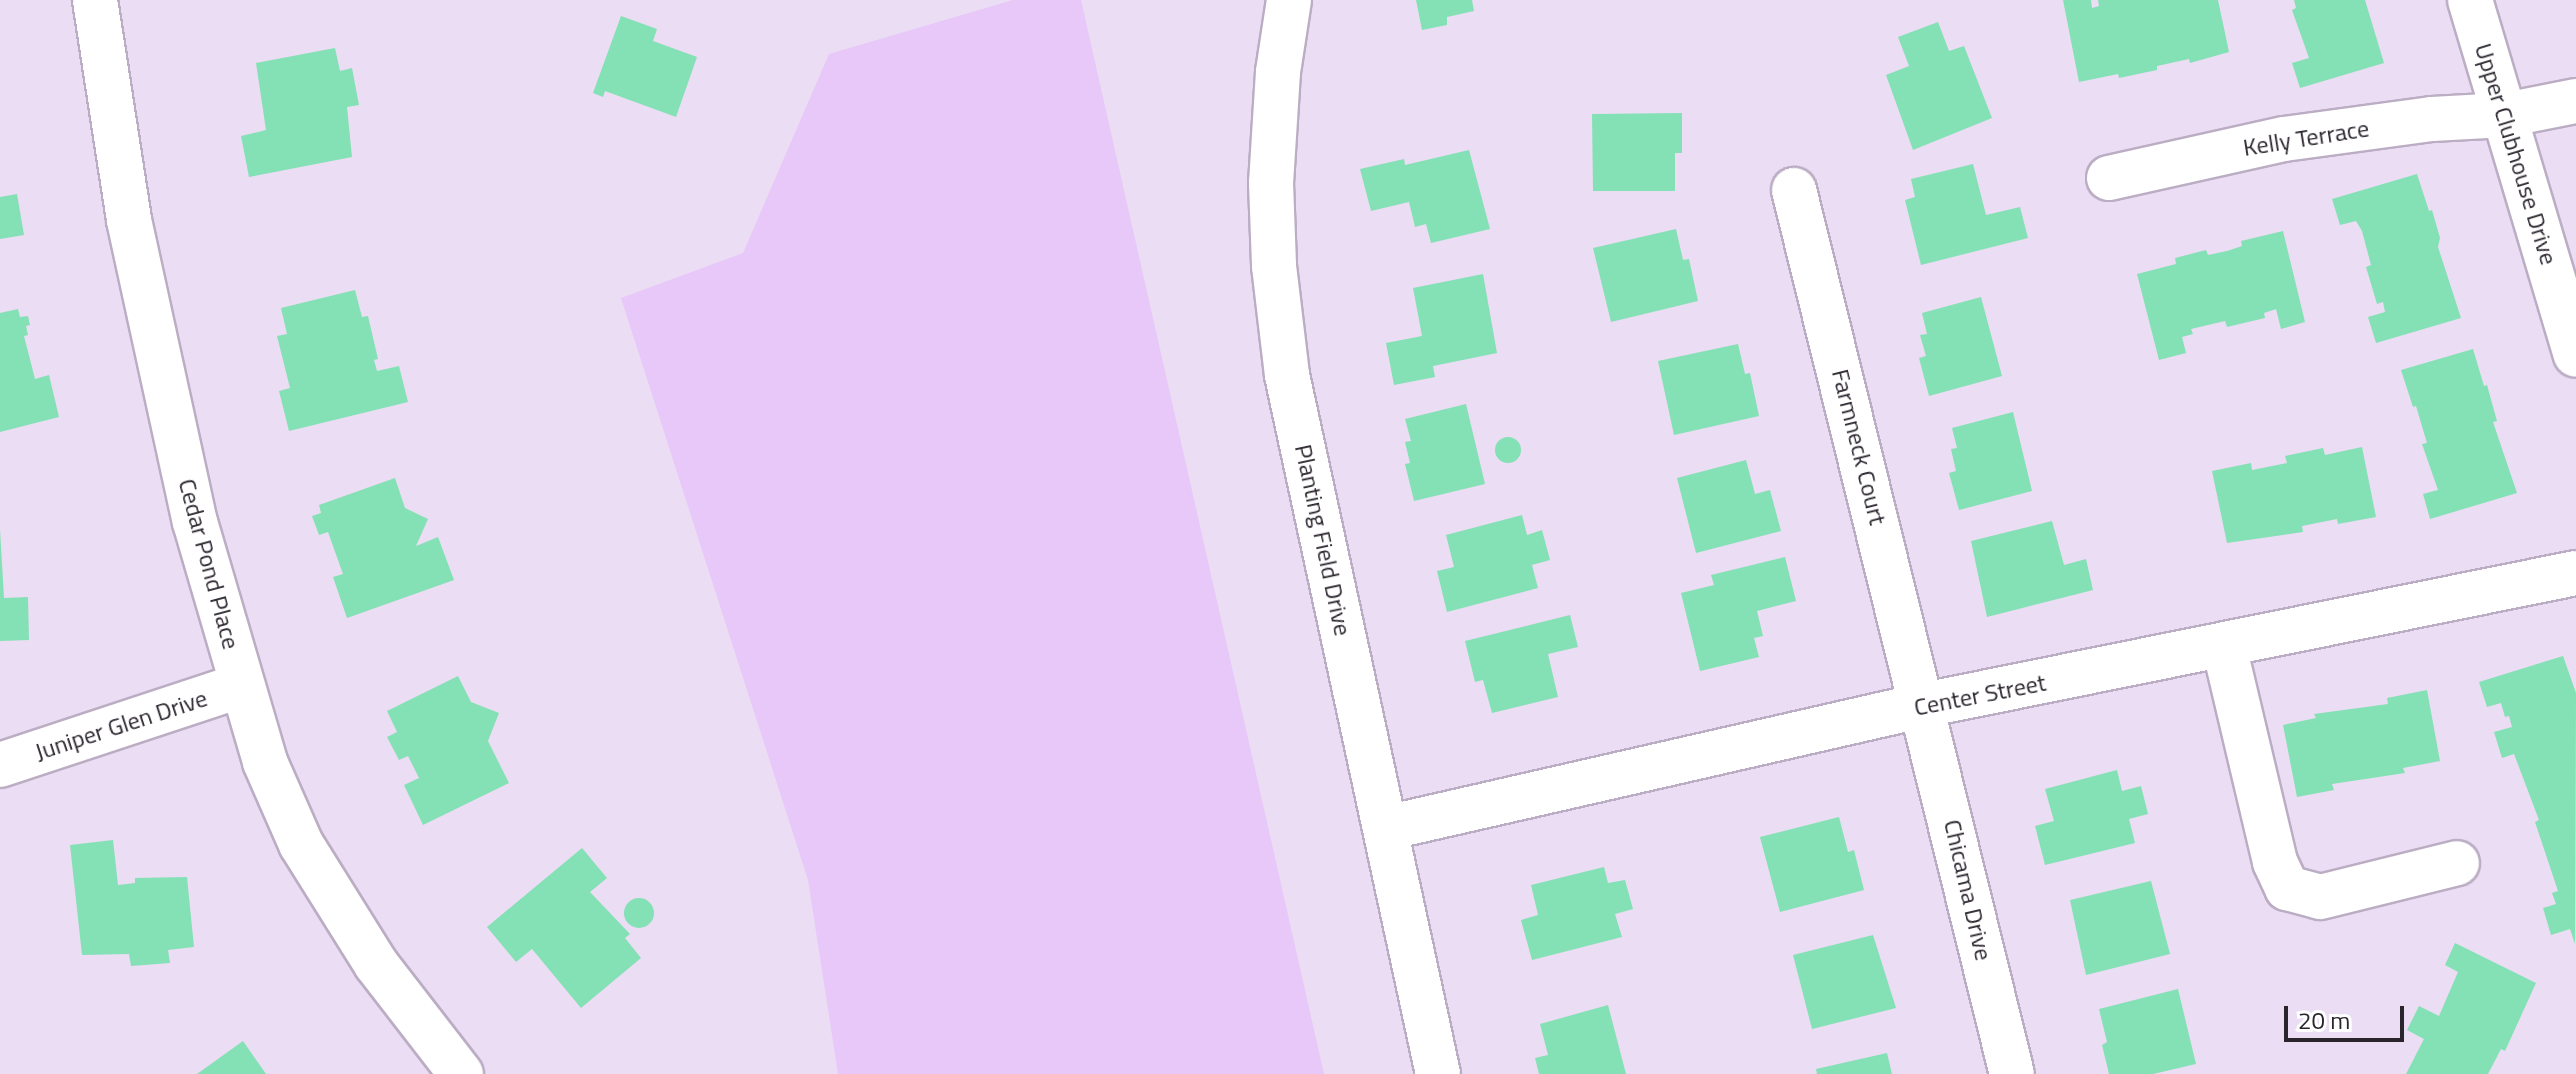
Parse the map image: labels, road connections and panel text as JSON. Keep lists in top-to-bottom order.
{
  "streets": {
    "street": [
      "Kelly Terrace",
      "Upper Clubhouse Drive",
      "Farmneck Court",
      "Planting Field Drive",
      "Cedar Pond Place",
      "Center Street",
      "Juniper Glen Drive",
      "Chicama Drive"
    ]
  },
  "crossings": [
    ["Kelly Terrace", "Upper Clubhouse Drive"],
    ["Farmneck Court", "Center Street"],
    ["Farmneck Court", "Chicama Drive"],
    ["Planting Field Drive", "Center Street"],
    ["Cedar Pond Place", "Juniper Glen Drive"],
    ["Center Street", "Chicama Drive"]
  ],
  "scale_bar": "20 m"
}
